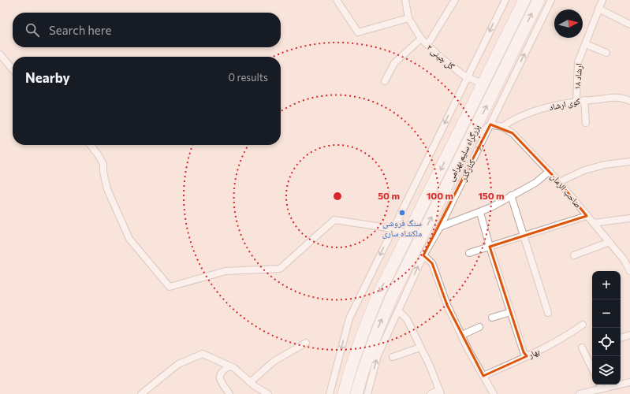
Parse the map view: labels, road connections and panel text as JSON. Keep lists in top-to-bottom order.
{
  "streets": {
    "highway": ["بزرگراه سلیم بهرامی"],
    "street": [
      "گل چینی ۲",
      "ارشاد ۱۸",
      "کوی ارشاد",
      "کنارگذر",
      "صاحب الزمان",
      "بهار"
    ]
  },
  "crossings": [
    ["گل چینی ۲", "بزرگراه سلیم بهرامی"],
    ["ارشاد ۱۸", "کوی ارشاد"],
    ["کوی ارشاد", "صاحب الزمان"],
    ["کنارگذر", "صاحب الزمان"]
  ],
  "places": ["سنگ فروشی ملکشاه ساری"],
  "north": "right",
  "page": {
    "search": "Search here",
    "heading": ["Nearby", "0 results"],
    "map_buttons": ["+", "−"]
  },
  "rings": ["50 m", "100 m", "150 m"]
}
